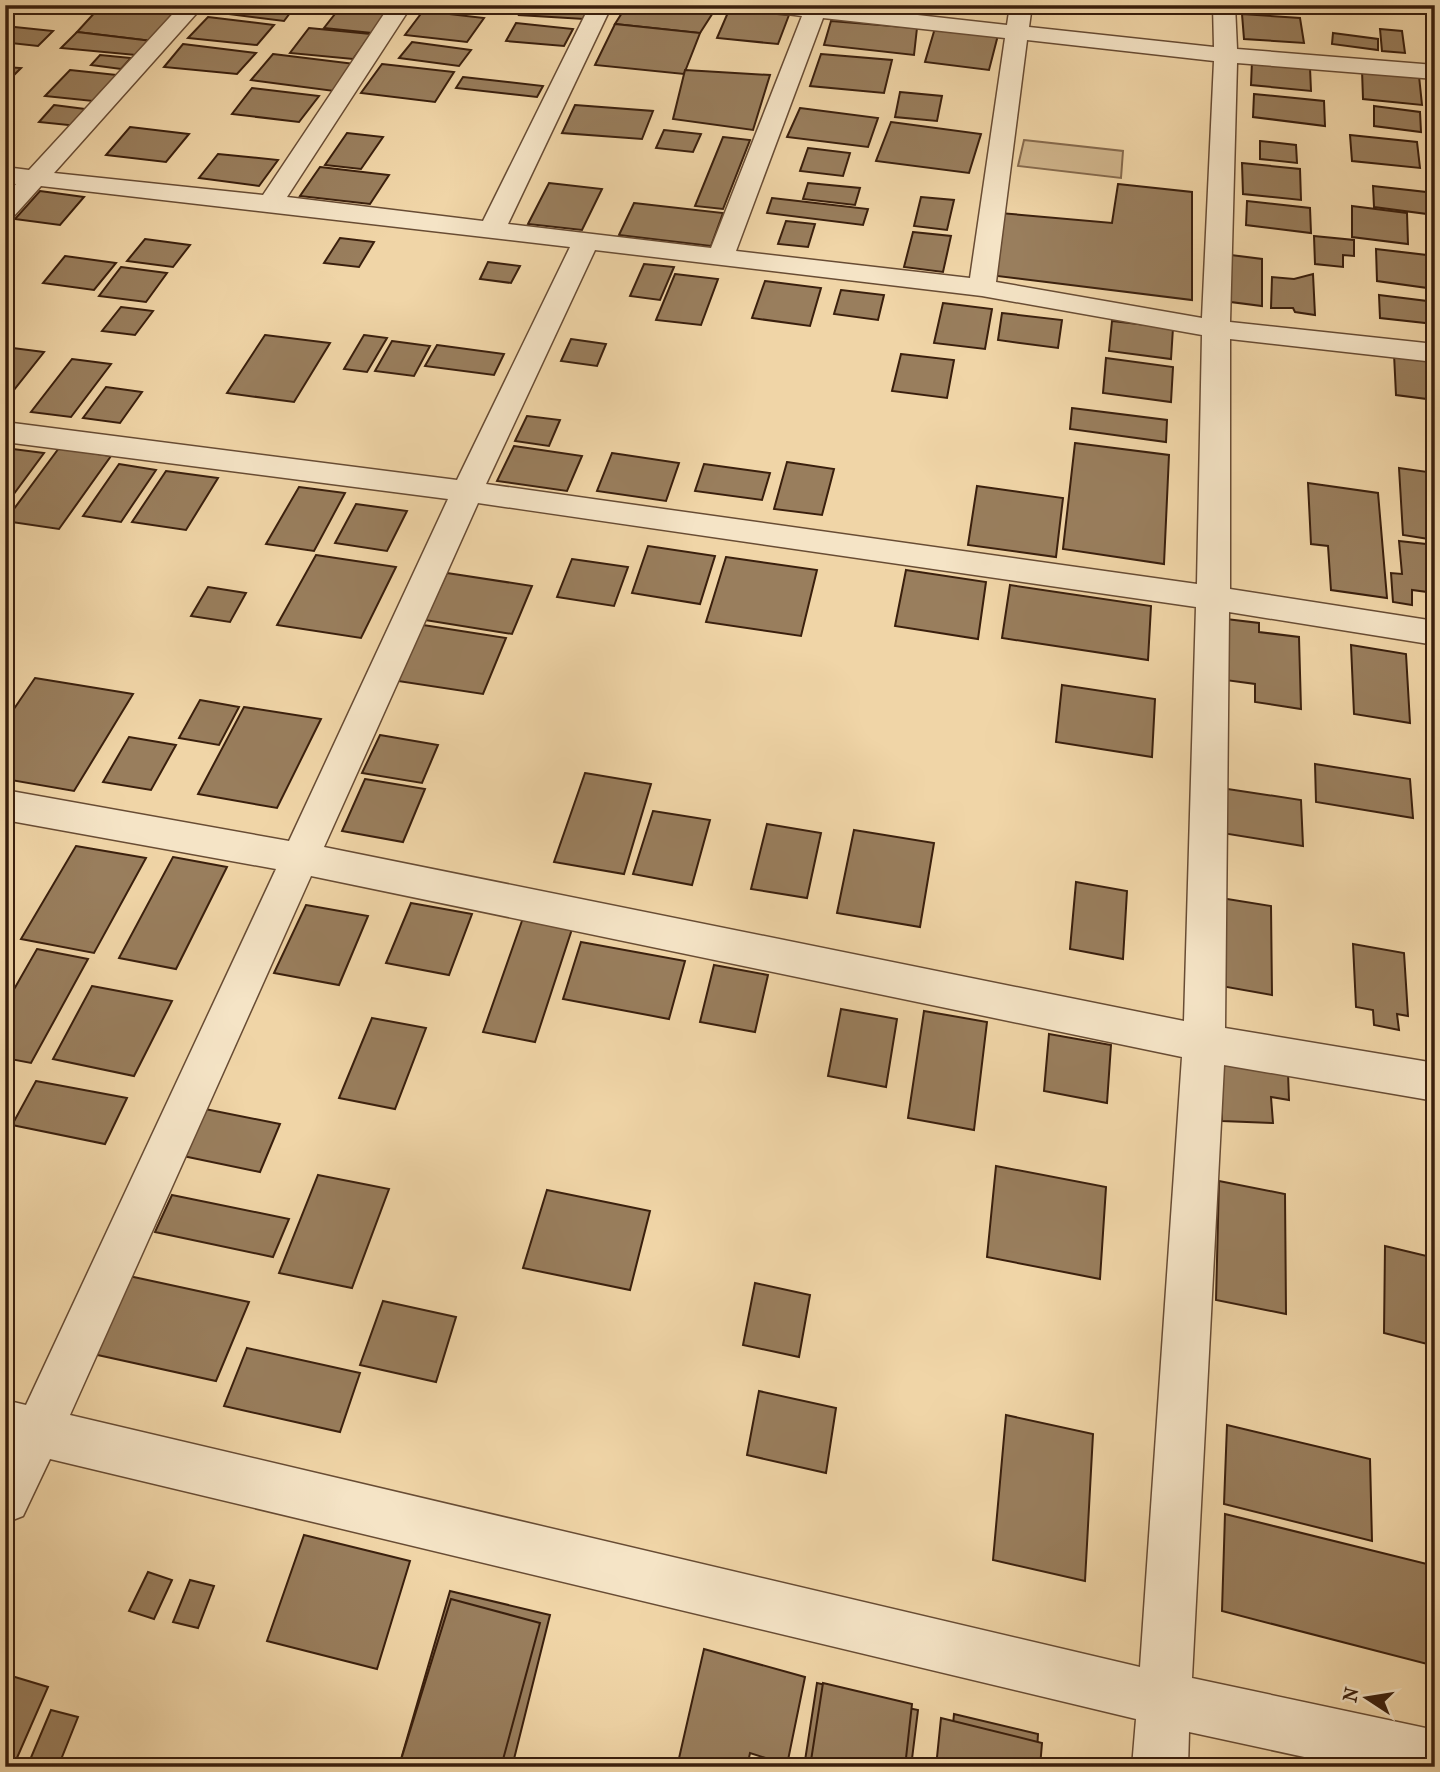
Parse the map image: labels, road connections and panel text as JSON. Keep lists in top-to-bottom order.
{
  "north": "left"
}
